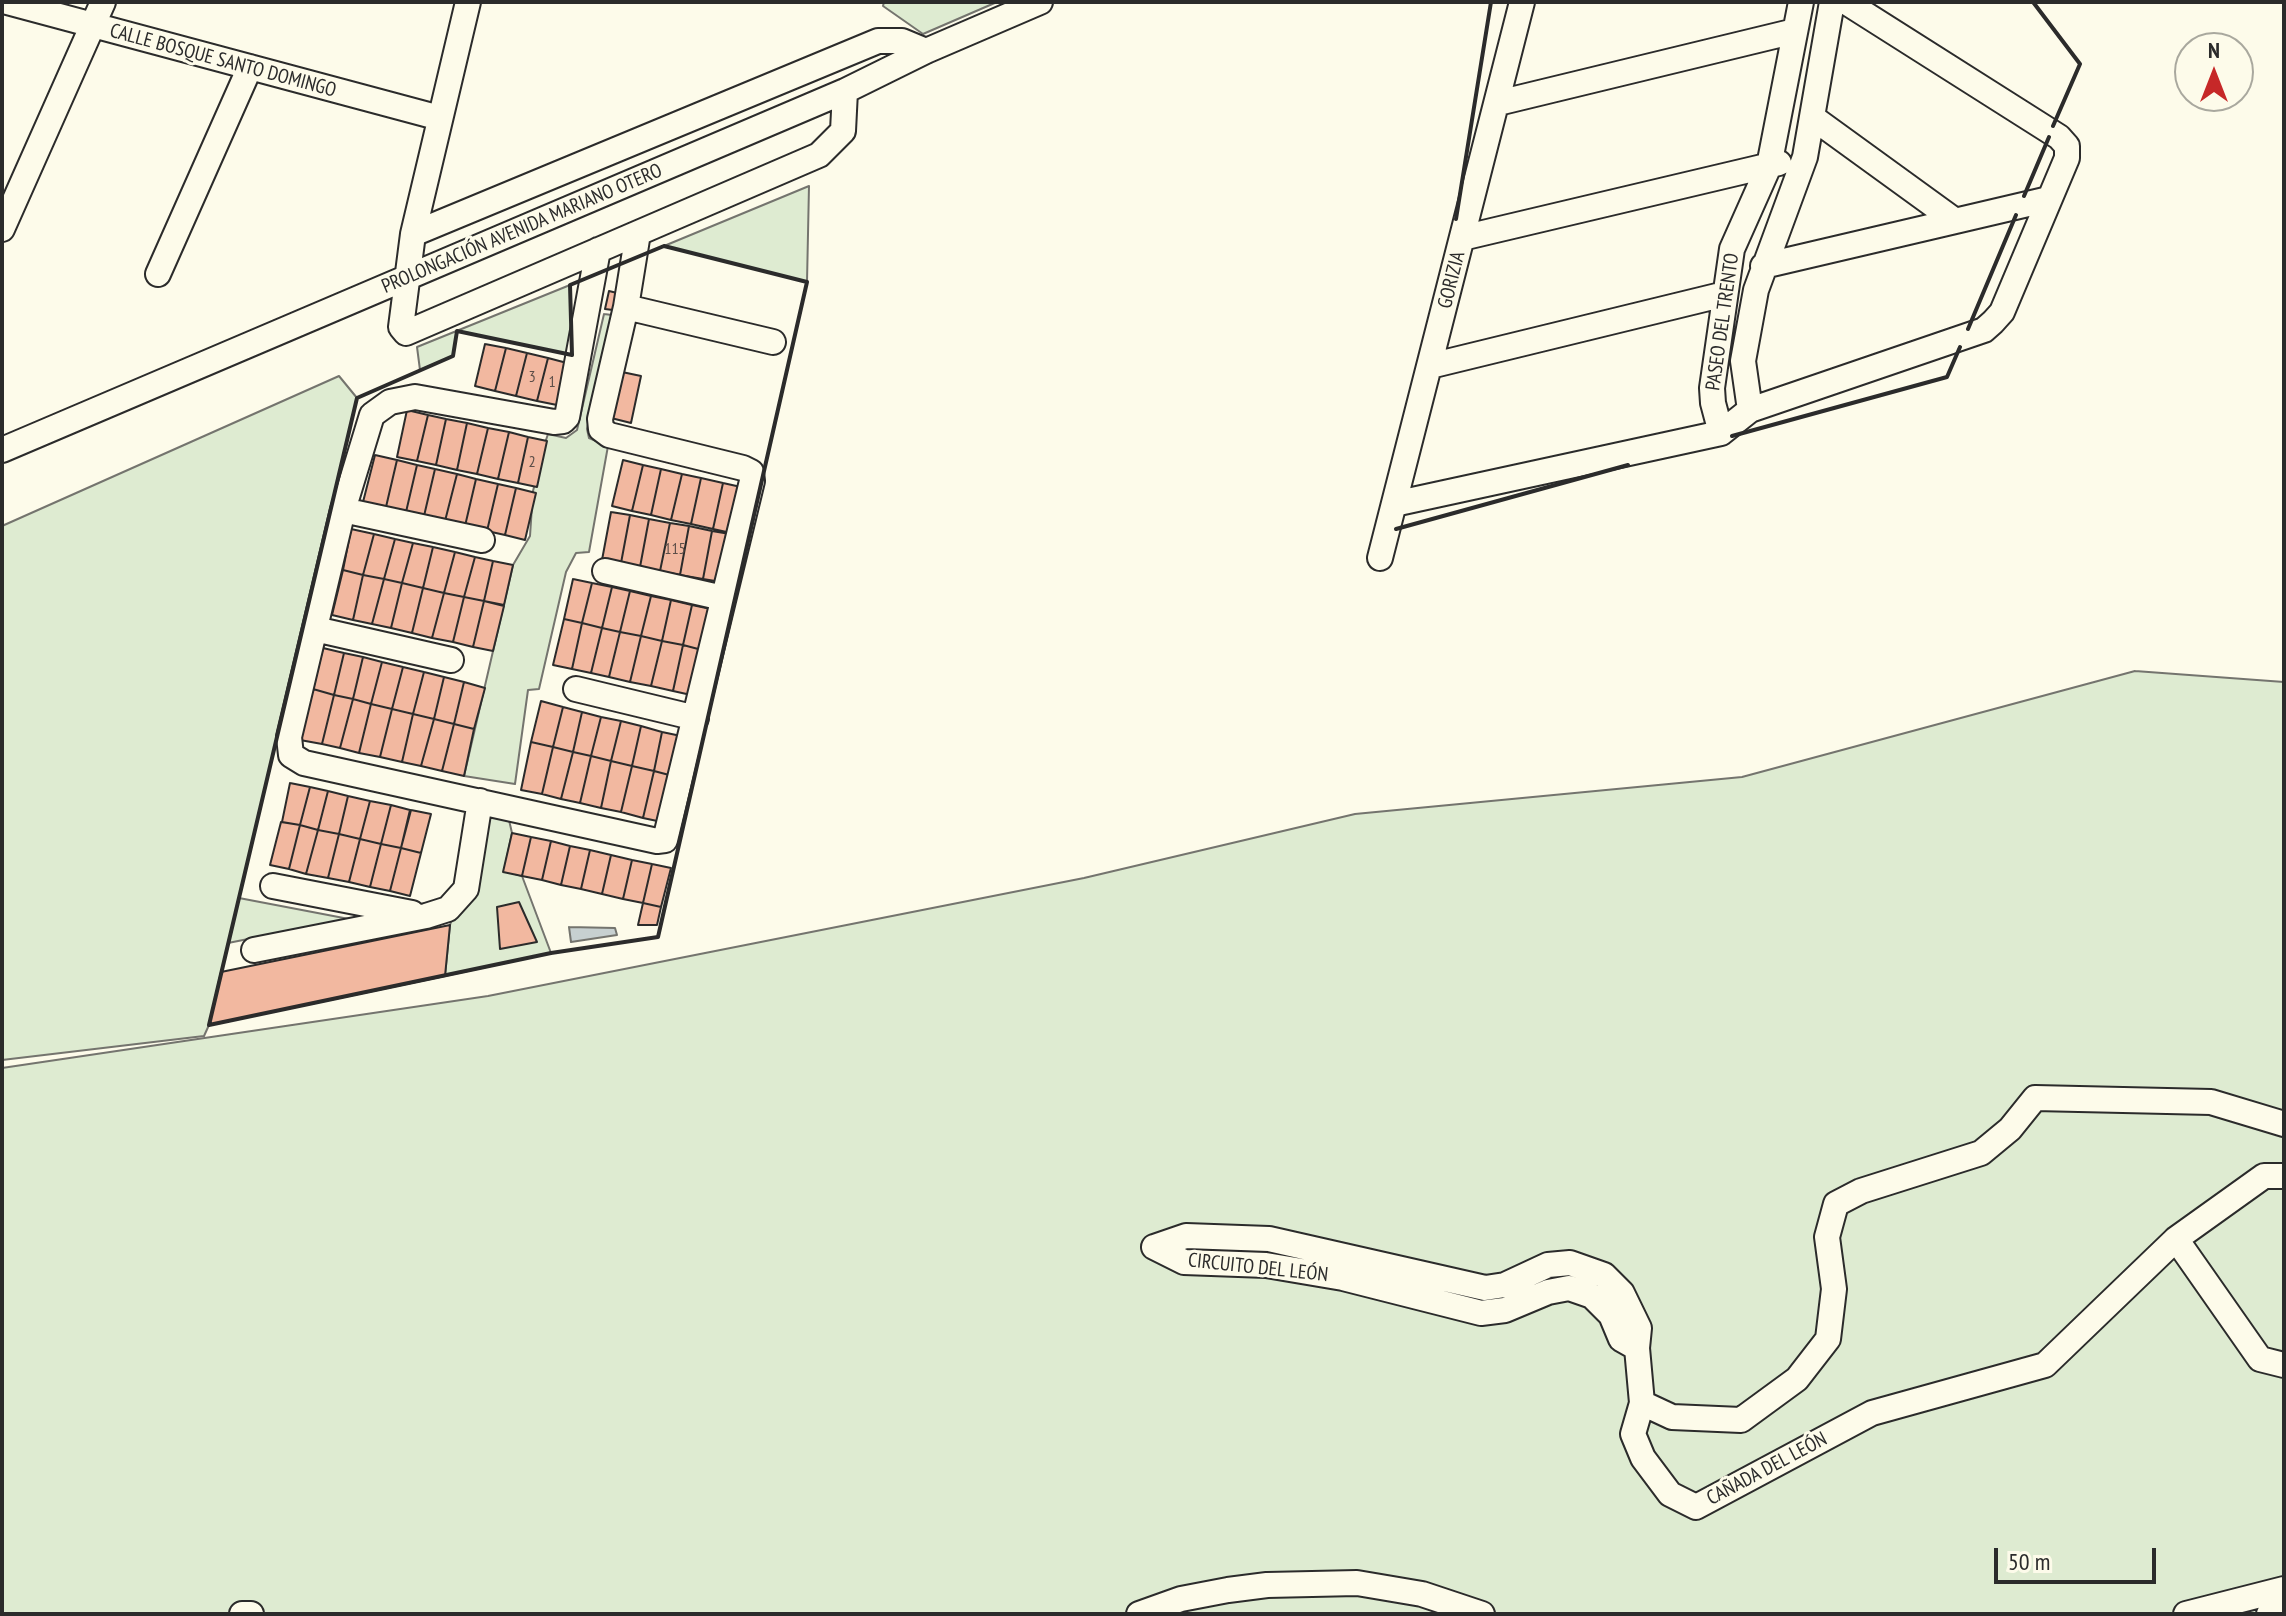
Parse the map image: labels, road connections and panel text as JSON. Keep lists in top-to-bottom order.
{
  "streets": {
    "street": [
      "CALLE BOSQUE SANTO DOMINGO",
      "PROLONGACIÓN AVENIDA MARIANO OTERO",
      "GORIZIA",
      "PASEO DEL TRENTO",
      "CIRCUITO DEL LEÓN",
      "CAÑADA DEL LEÓN"
    ]
  },
  "crossings": [
    ["CIRCUITO DEL LEÓN", "CAÑADA DEL LEÓN"]
  ],
  "house_numbers": [
    "3",
    "1",
    "2",
    "115"
  ],
  "scale_bar": "50 m",
  "north": "top"
}
